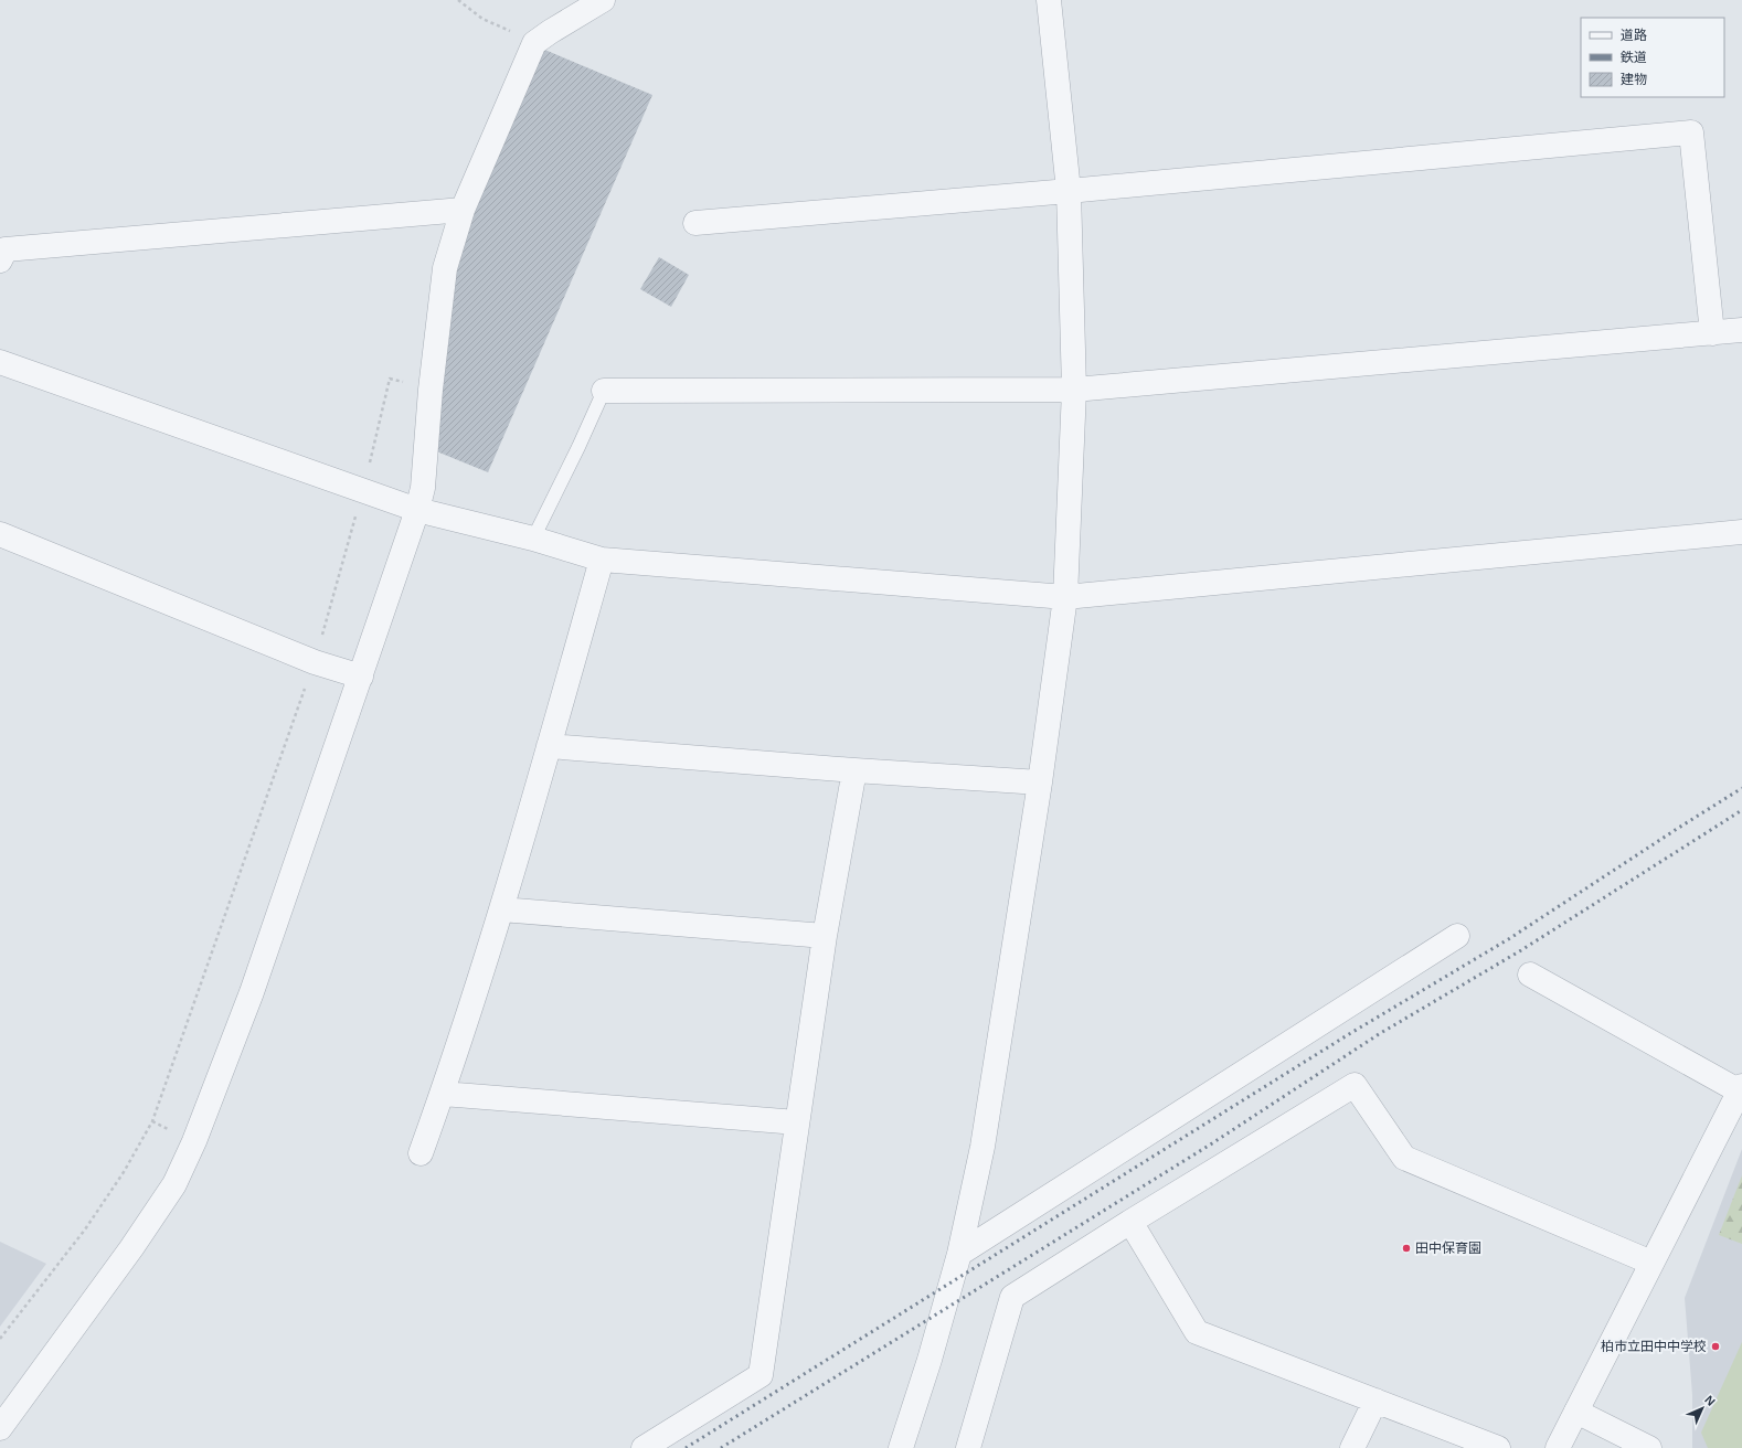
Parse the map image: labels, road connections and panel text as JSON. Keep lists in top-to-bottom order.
{
  "places": ["田中保育園", "柏市立田中中学校"],
  "legend": ["道路", "鉄道", "建物"],
  "north": "top right"
}
